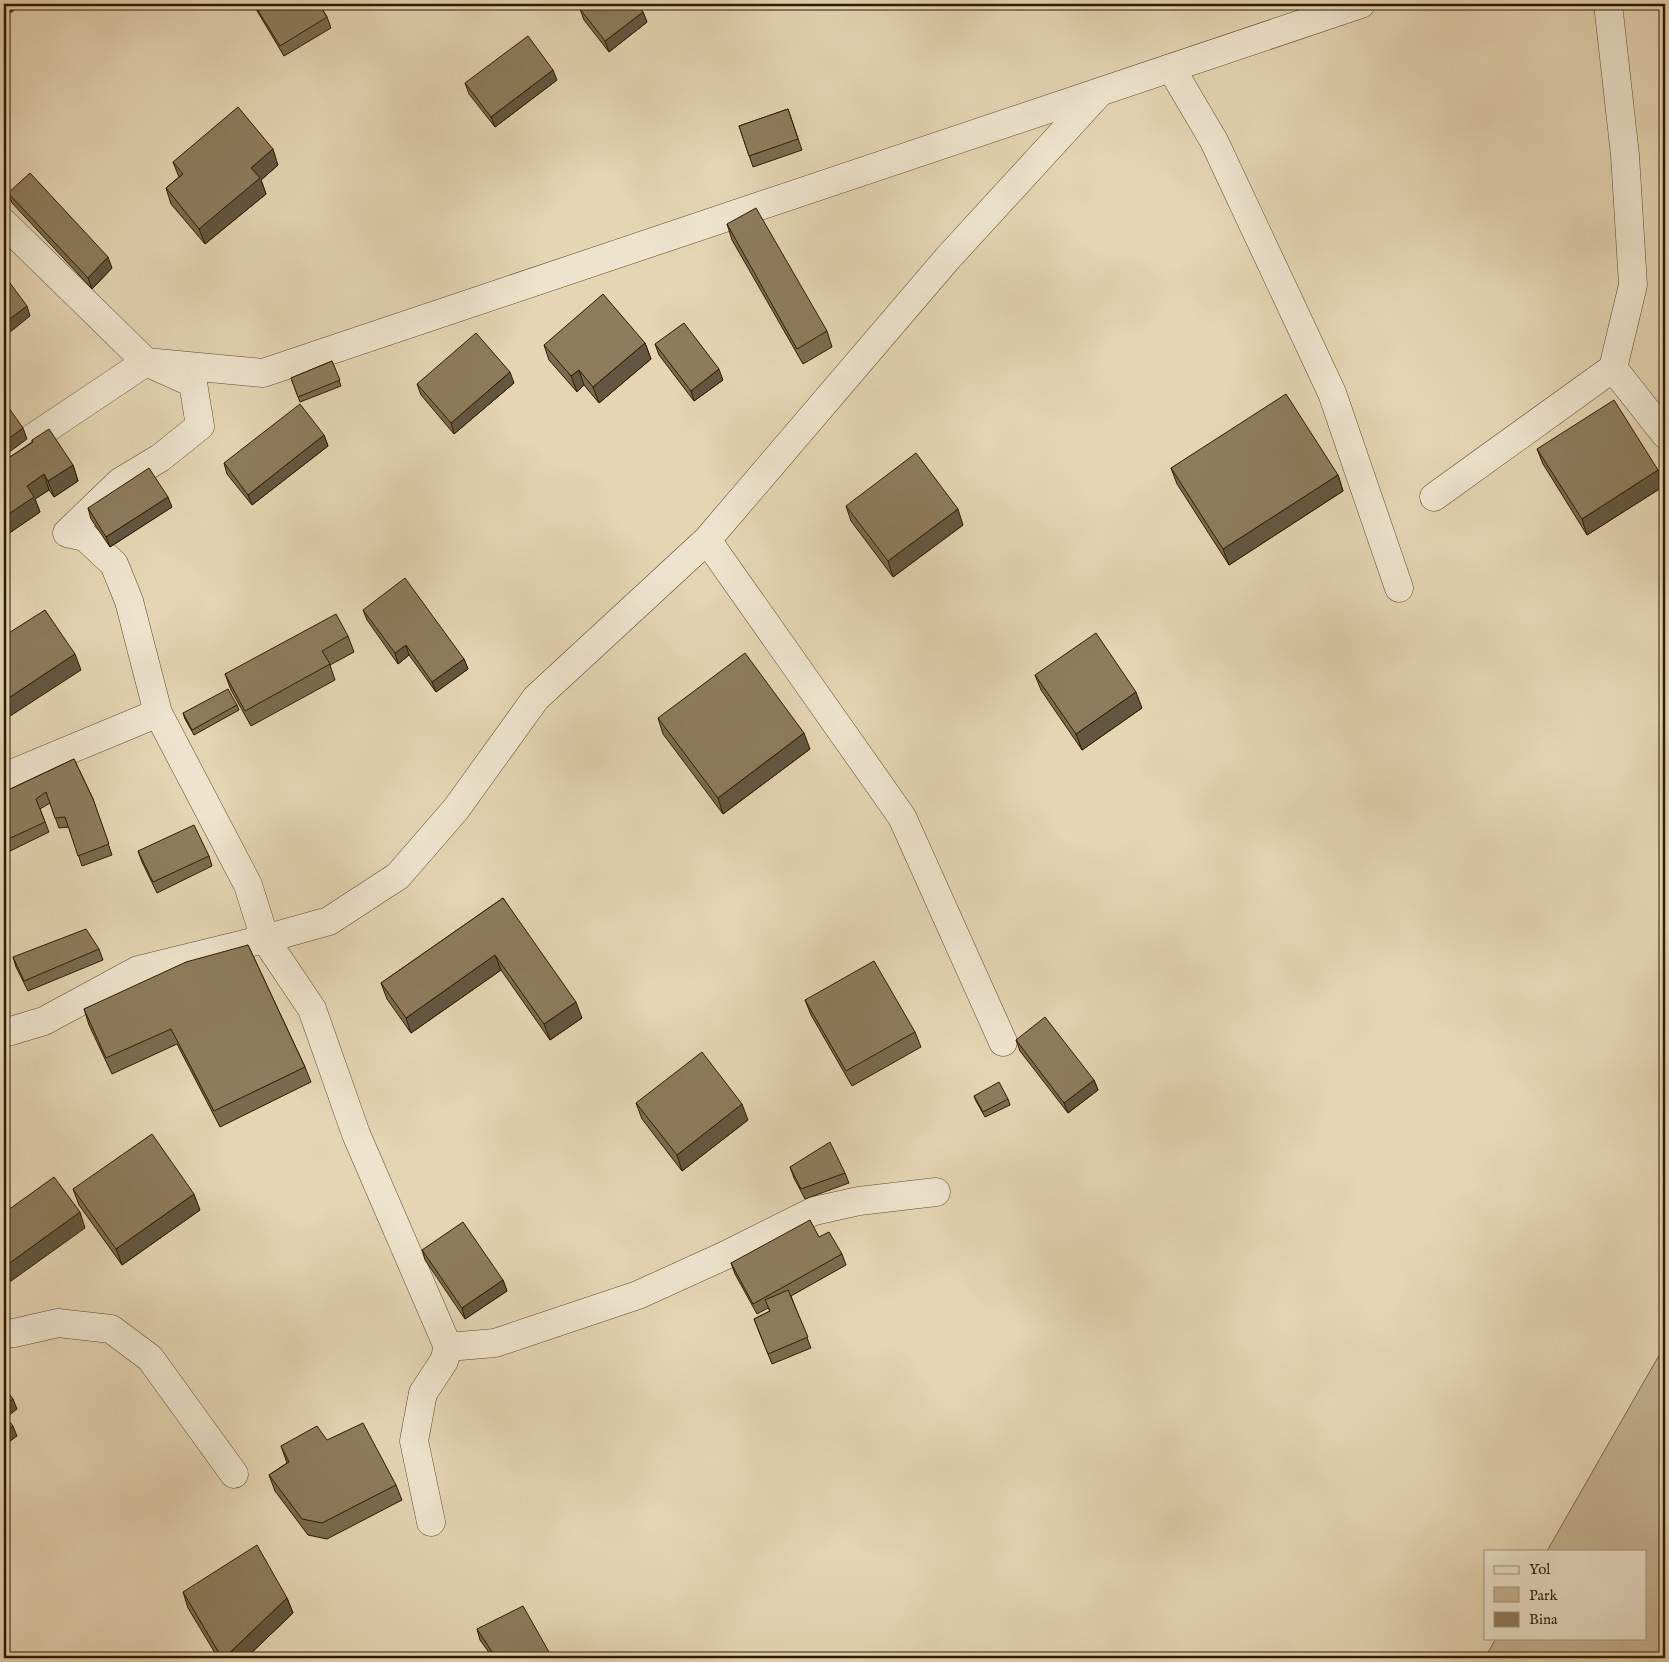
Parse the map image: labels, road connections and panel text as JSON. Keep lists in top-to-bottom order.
{
  "legend": ["Yol", "Park", "Bina"]
}
